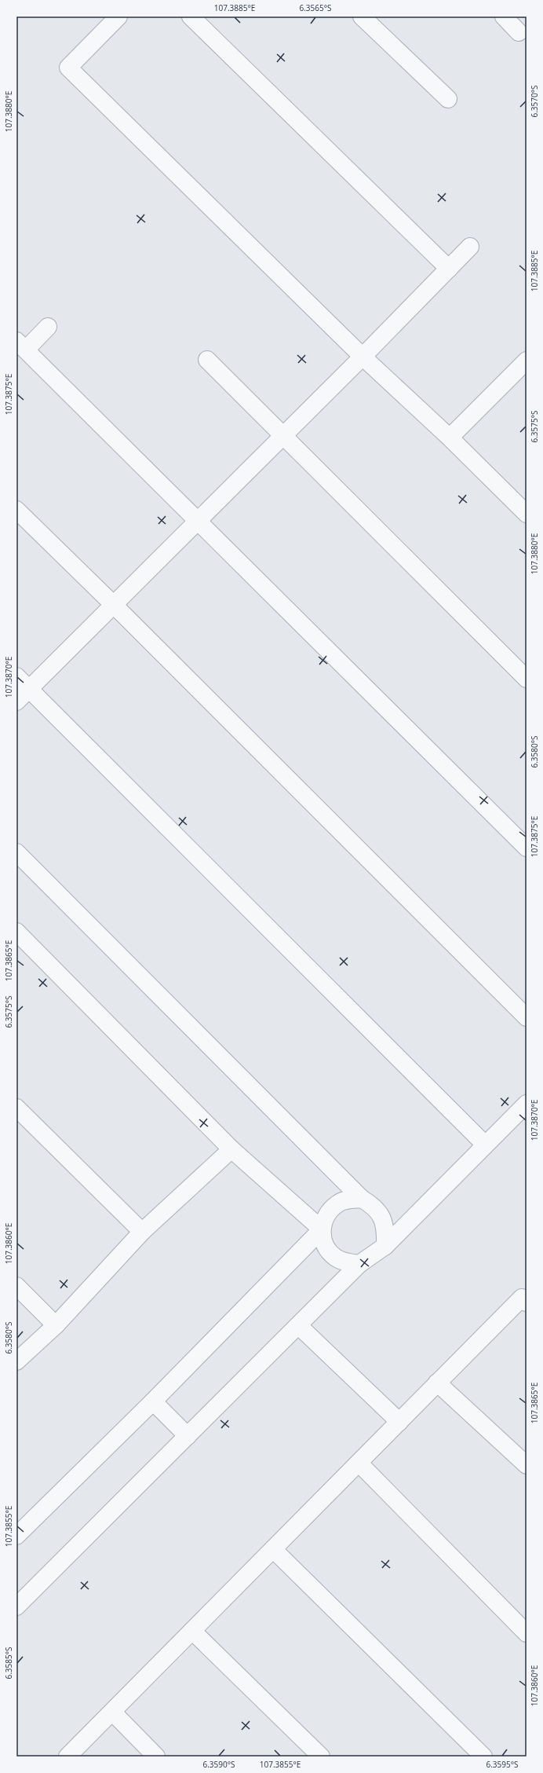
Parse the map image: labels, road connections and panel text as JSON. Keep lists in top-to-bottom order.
{
  "coordinates": [
    "107.3885°E",
    "6.3565°S",
    "6.3570°S",
    "107.3880°E",
    "107.3875°E",
    "6.3575°S",
    "107.3870°E",
    "6.3580°S",
    "107.3865°E",
    "107.3860°E",
    "107.3855°E",
    "6.3585°S",
    "6.3590°S",
    "6.3595°S"
  ]
}
